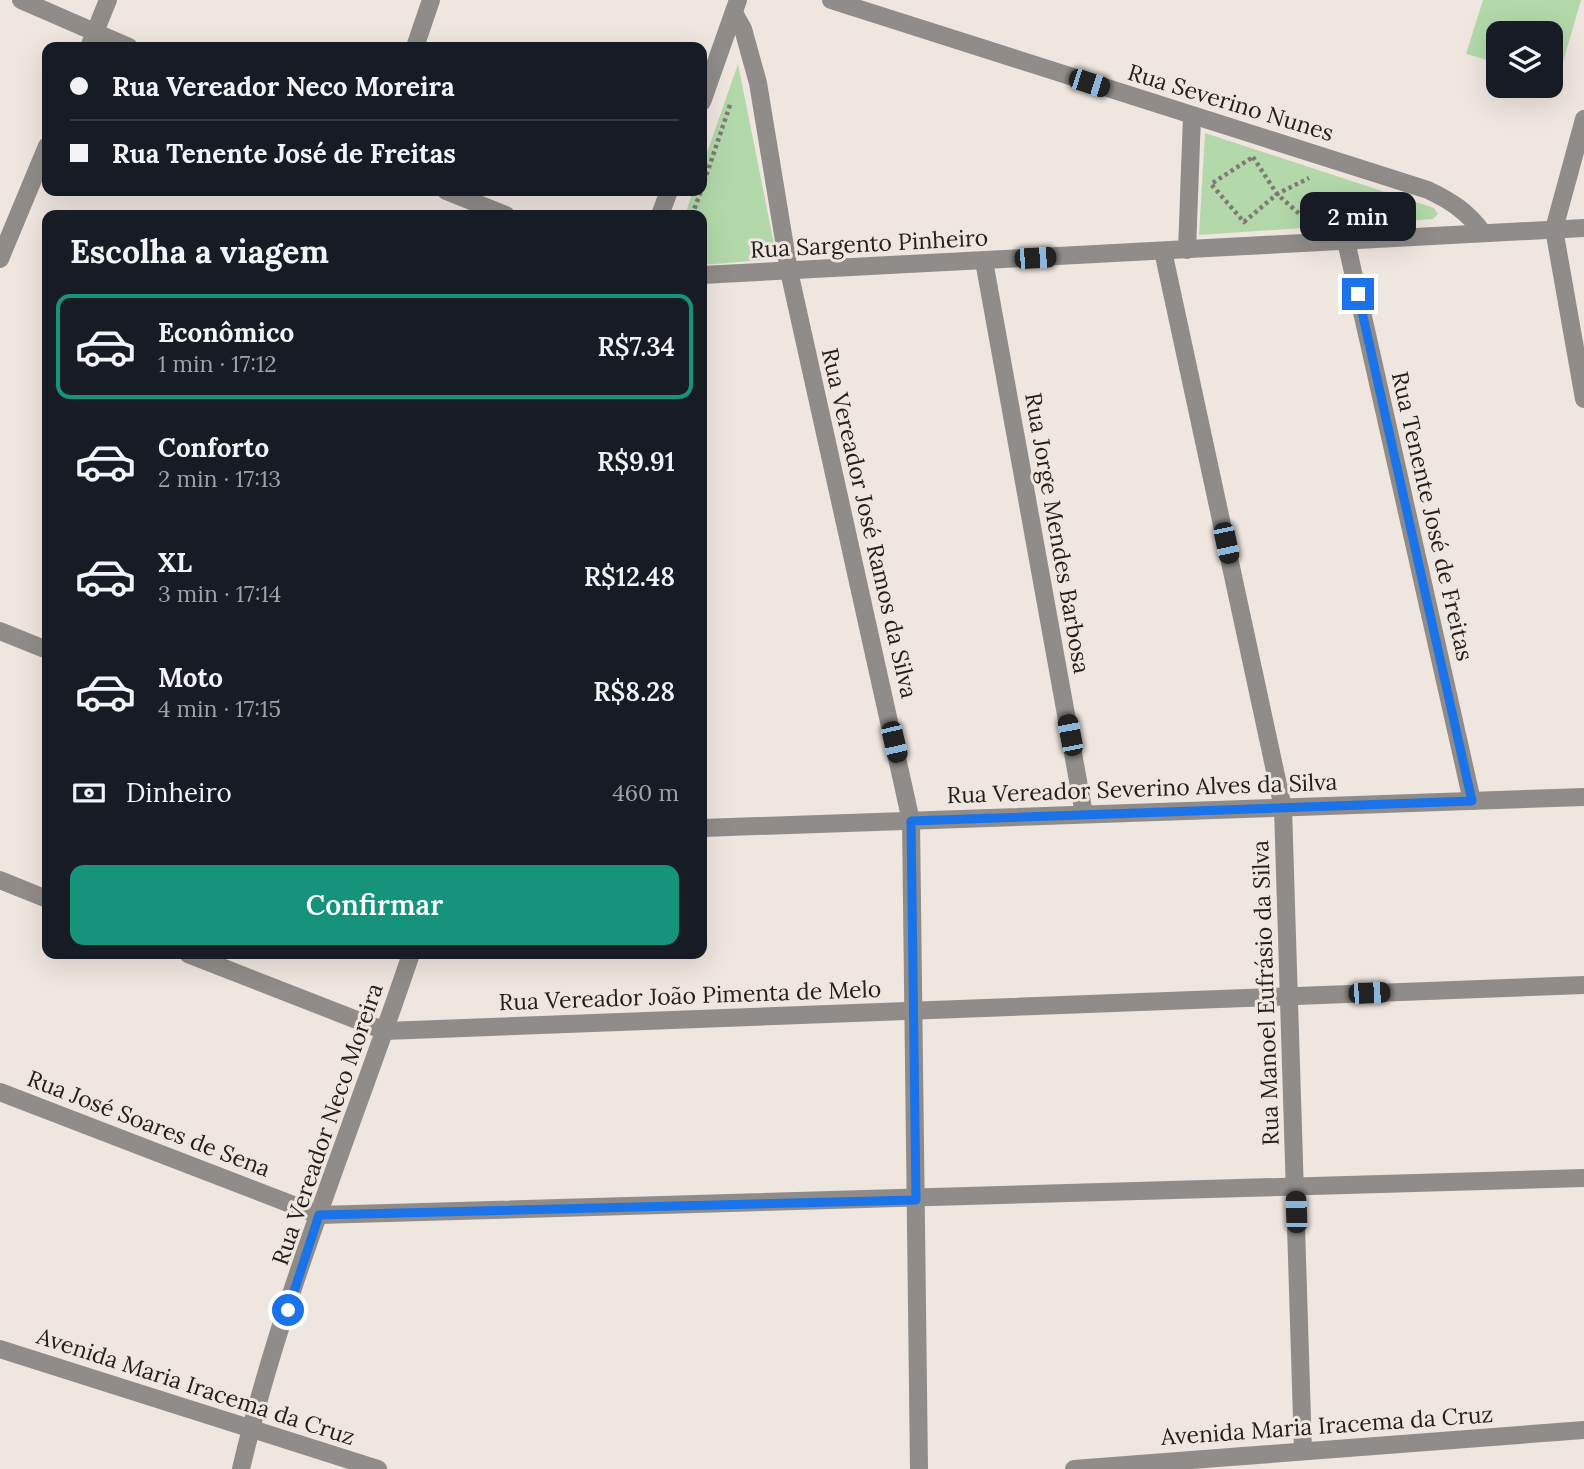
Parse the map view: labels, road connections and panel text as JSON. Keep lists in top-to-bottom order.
{
  "streets": {
    "street": [
      "Rua Severino Nunes",
      "Rua Sargento Pinheiro",
      "Rua Tenente José de Freitas",
      "Rua Vereador José Ramos da Silva",
      "Rua Jorge Mendes Barbosa",
      "Rua Vereador Severino Alves da Silva",
      "Rua Manoel Eufrásio da Silva",
      "Rua Vereador João Pimenta de Melo",
      "Rua José Soares de Sena",
      "Rua Vereador Neco Moreira",
      "Avenida Maria Iracema da Cruz"
    ]
  },
  "crossings": [
    ["Rua Severino Nunes", "Rua Sargento Pinheiro"],
    ["Rua Sargento Pinheiro", "Rua Tenente José de Freitas"],
    ["Rua Sargento Pinheiro", "Rua Vereador José Ramos da Silva"],
    ["Rua Sargento Pinheiro", "Rua Jorge Mendes Barbosa"],
    ["Rua Sargento Pinheiro", "Rua Manoel Eufrásio da Silva"],
    ["Rua Tenente José de Freitas", "Rua Vereador Severino Alves da Silva"],
    ["Rua Vereador José Ramos da Silva", "Rua Vereador Severino Alves da Silva"],
    ["Rua Vereador José Ramos da Silva", "Rua Vereador João Pimenta de Melo"],
    ["Rua Jorge Mendes Barbosa", "Rua Vereador Severino Alves da Silva"],
    ["Rua Vereador Severino Alves da Silva", "Rua Manoel Eufrásio da Silva"],
    ["Rua Manoel Eufrásio da Silva", "Rua Vereador João Pimenta de Melo"],
    ["Rua Manoel Eufrásio da Silva", "Avenida Maria Iracema da Cruz"],
    ["Rua Vereador João Pimenta de Melo", "Rua Vereador Neco Moreira"],
    ["Rua José Soares de Sena", "Rua Vereador Neco Moreira"],
    ["Rua Vereador Neco Moreira", "Avenida Maria Iracema da Cruz"]
  ],
  "page": {
    "banner": ["Rua Vereador Neco Moreira", "Rua Tenente José de Freitas"],
    "bubble": "2 min",
    "heading": "Escolha a viagem",
    "list": [
      {
        "name": "Econômico",
        "note": "1 min · 17:12",
        "value": "R$7.34"
      },
      {
        "name": "Conforto",
        "note": "2 min · 17:13",
        "value": "R$9.91"
      },
      {
        "name": "XL",
        "note": "3 min · 17:14",
        "value": "R$12.48"
      },
      {
        "name": "Moto",
        "note": "4 min · 17:15",
        "value": "R$8.28"
      }
    ],
    "pay": ["Dinheiro", "460 m"],
    "buttons": "Confirmar"
  }
}
